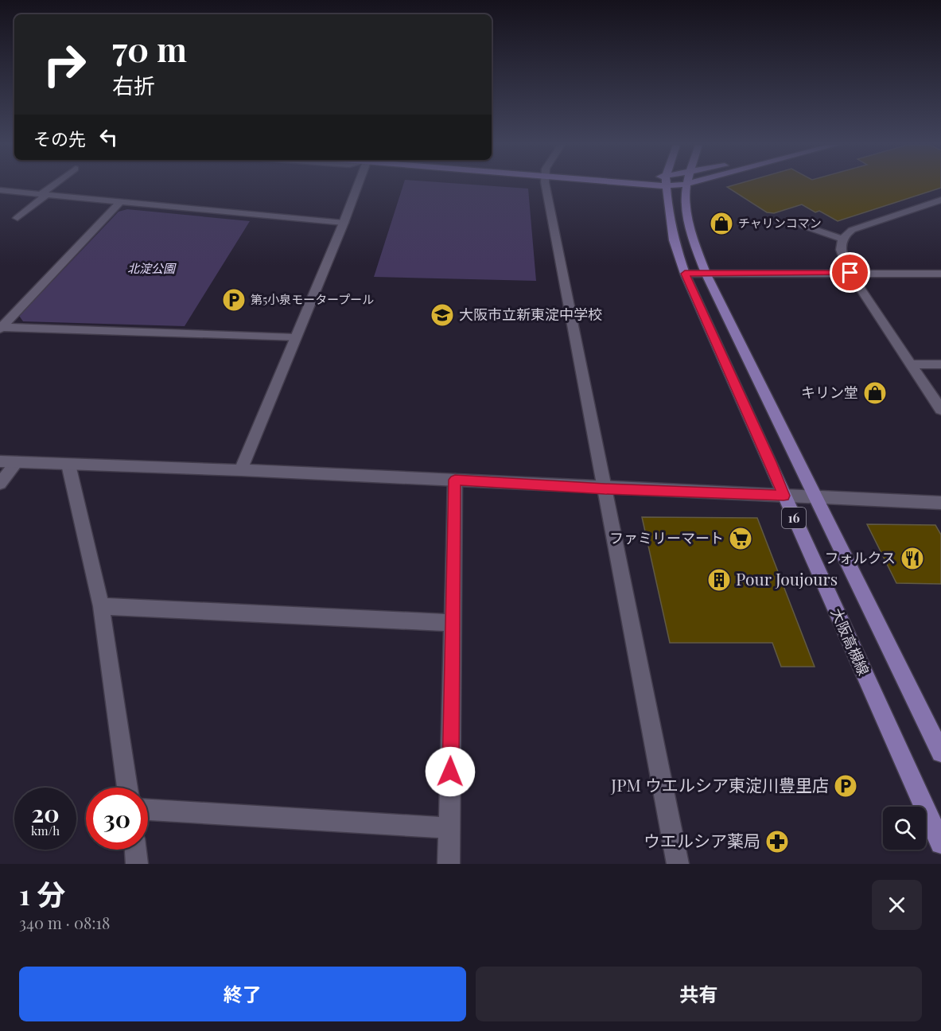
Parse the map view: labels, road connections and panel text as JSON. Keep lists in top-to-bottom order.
{
  "streets": {
    "main road": ["16", "大阪高槻線"]
  },
  "parks": ["北淀公園"],
  "places": {
    "shop": ["チャリンコマン", "キリン堂"],
    "parking": ["第5小泉モータープール", "JPM ウエルシア東淀川豊里店"],
    "school or university": ["大阪市立新東淀中学校"],
    "supermarket": ["ファミリーマート"],
    "restaurant": ["フォルクス"],
    "building": ["Pour Joujours"],
    "pharmacy": ["ウエルシア薬局"]
  },
  "page": {
    "turn": ["70 m", "右折"],
    "then": "その先",
    "speed": "20 km/h",
    "limit": "30",
    "heading": ["1 分", "340 m · 08:18"],
    "buttons": ["終了", "共有"]
  }
}
